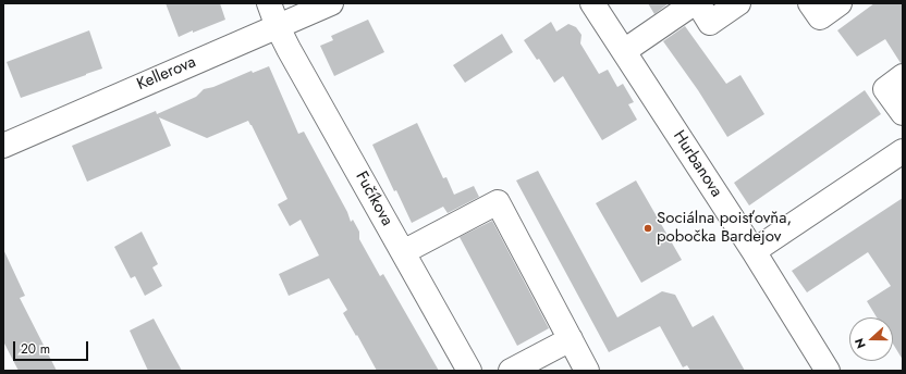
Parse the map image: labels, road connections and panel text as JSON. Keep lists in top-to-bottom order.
{
  "streets": {
    "street": ["Kellerova", "Hurbanova", "Fučíkova"]
  },
  "crossings": [
    ["Kellerova", "Fučíkova"]
  ],
  "places": ["Sociálna poisťovňa, pobočka Bardejov"],
  "scale_bar": "20 m",
  "north": "left"
}
